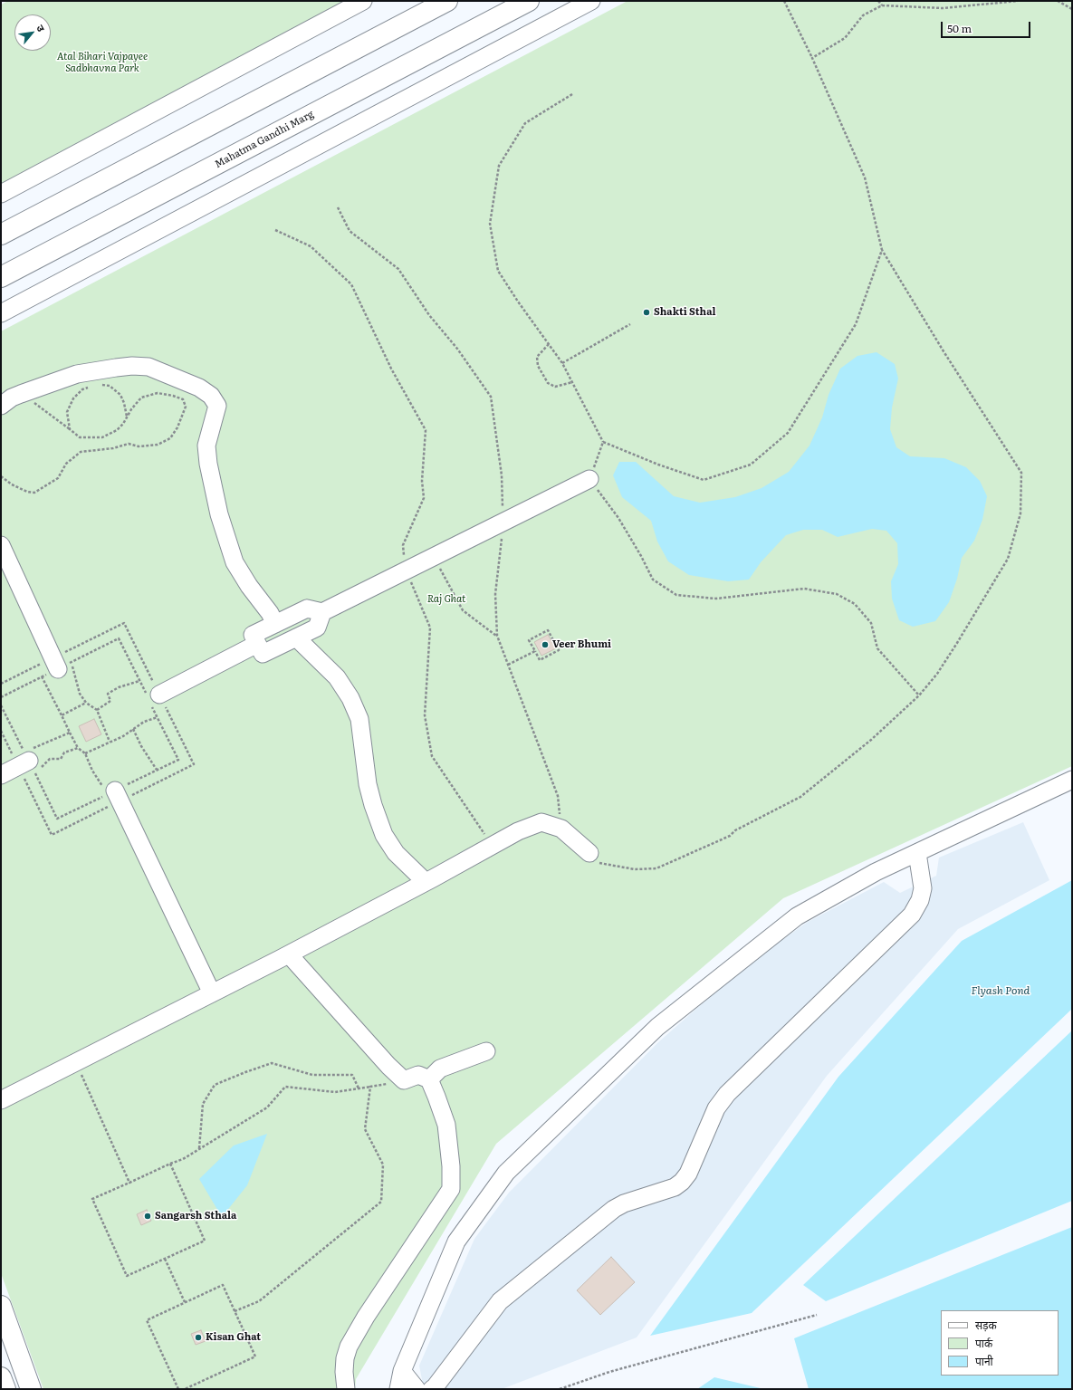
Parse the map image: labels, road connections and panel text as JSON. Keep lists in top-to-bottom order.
{
  "streets": {
    "main road": ["Mahatma Gandhi Marg"]
  },
  "water": ["Flyash Pond"],
  "parks": ["Atal Bihari Vajpayee Sadbhavna Park", "Raj Ghat"],
  "places": [
    "Shakti Sthal",
    "Veer Bhumi",
    "Sangarsh Sthala",
    "Kisan Ghat"
  ],
  "legend": ["सड़क", "पार्क", "पानी"],
  "scale_bar": "50 m",
  "north": "top right"
}
